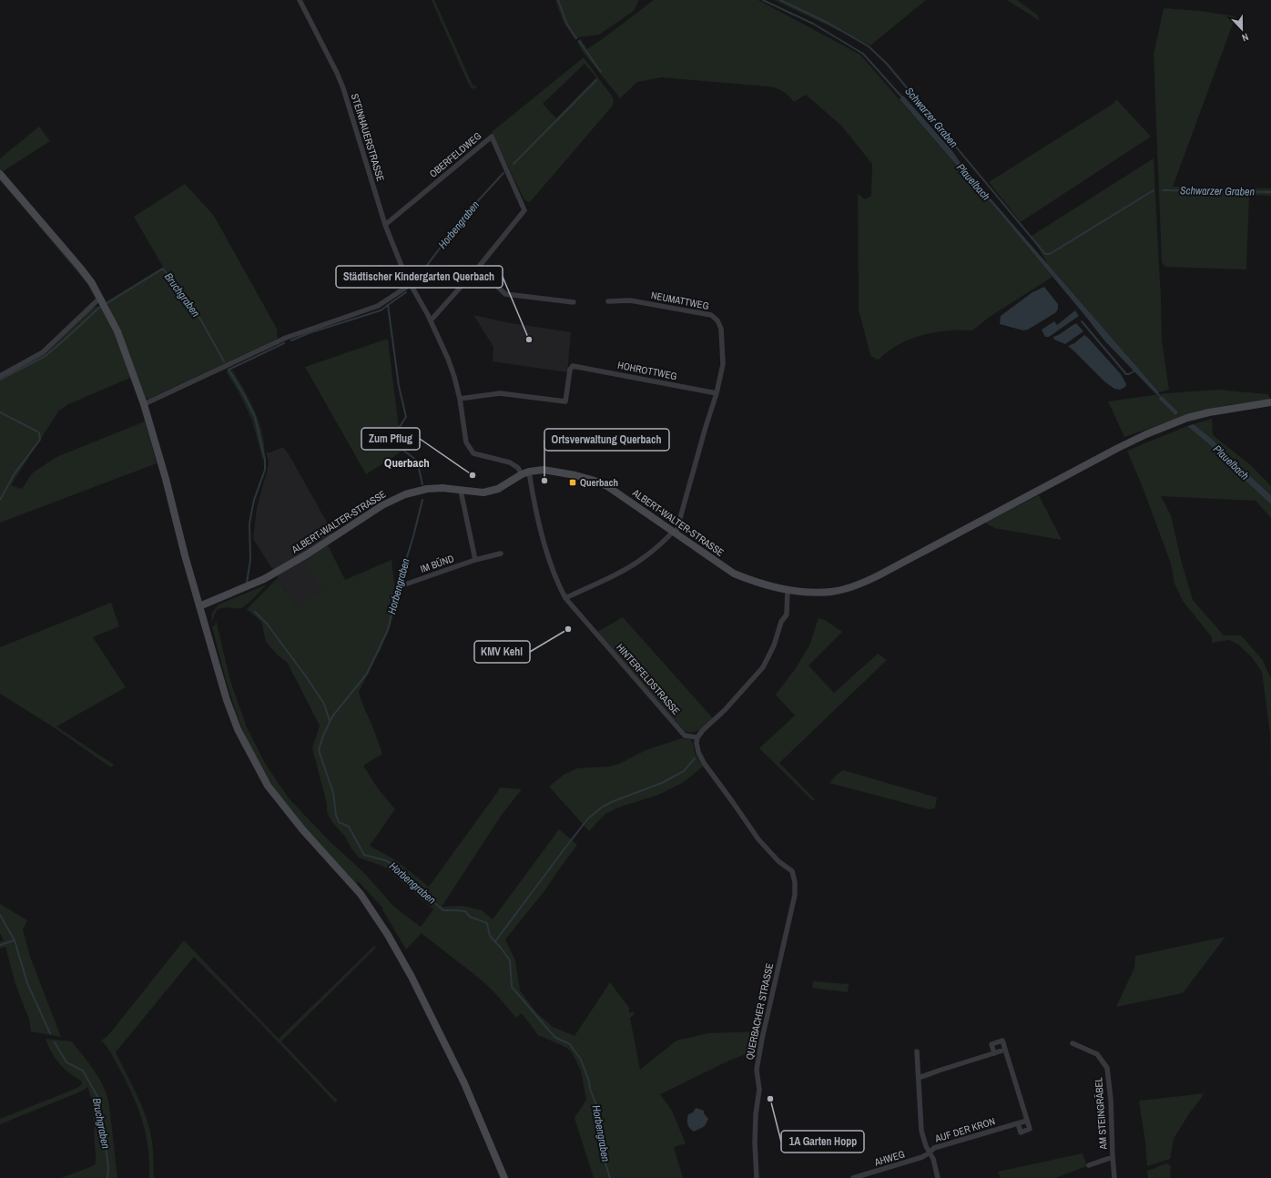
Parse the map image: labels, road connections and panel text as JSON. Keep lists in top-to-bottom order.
{
  "streets": {
    "street": [
      "STEINHAUERSTRASSE",
      "OBERFELDWEG",
      "NEUMATTWEG",
      "HOHROTTWEG",
      "ALBERT-WALTER-STRASSE",
      "IM BÜND",
      "HINTERFELDSTRASSE",
      "QUERBACHER STRASSE",
      "AM STEINGRÄBEL",
      "AUF DER KRON",
      "AHWEG"
    ]
  },
  "crossings": [
    ["STEINHAUERSTRASSE", "OBERFELDWEG"],
    ["STEINHAUERSTRASSE", "HOHROTTWEG"],
    ["STEINHAUERSTRASSE", "ALBERT-WALTER-STRASSE"],
    ["NEUMATTWEG", "HOHROTTWEG"],
    ["ALBERT-WALTER-STRASSE", "HINTERFELDSTRASSE"],
    ["HINTERFELDSTRASSE", "QUERBACHER STRASSE"],
    ["AUF DER KRON", "AHWEG"]
  ],
  "districts": ["Querbach"],
  "water": [
    "Schwarzer Graben",
    "Plauelbach",
    "Horbengraben",
    "Bruchgraben"
  ],
  "places": {
    "other": [
      "Städtischer Kindergarten Querbach",
      "Zum Pflug",
      "Ortsverwaltung Querbach",
      "KMV Kehl",
      "1A Garten Hopp"
    ],
    "transit": ["Querbach"]
  },
  "north": "bottom"
}
